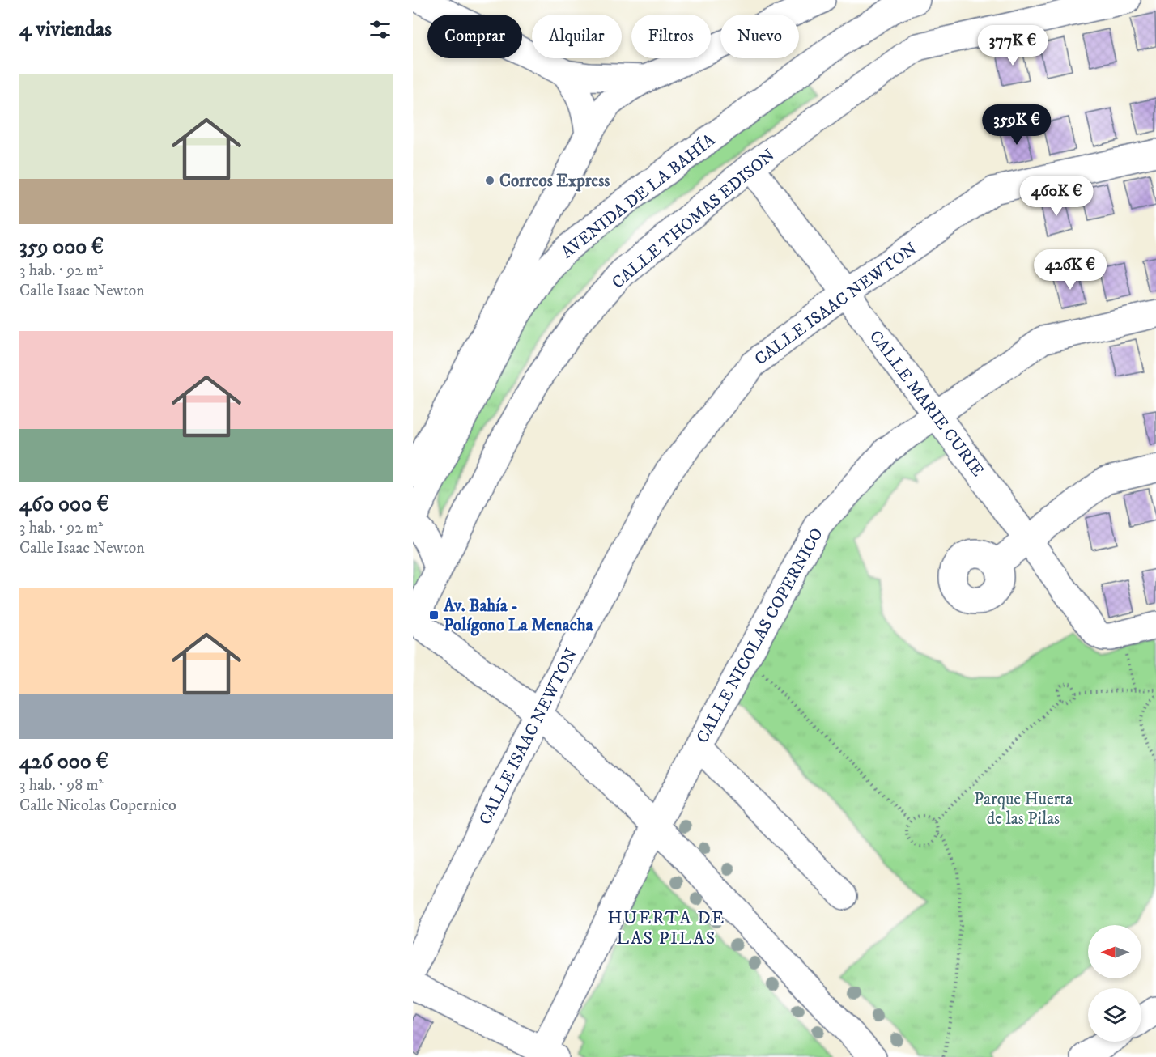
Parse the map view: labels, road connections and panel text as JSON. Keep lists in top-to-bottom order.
{
  "streets": {
    "street": [
      "AVENIDA DE LA BAHÍA",
      "CALLE THOMAS EDISON",
      "CALLE ISAAC NEWTON",
      "CALLE MARIE CURIE",
      "CALLE NICOLAS COPERNICO"
    ]
  },
  "crossings": [
    ["CALLE THOMAS EDISON", "CALLE MARIE CURIE"],
    ["CALLE ISAAC NEWTON", "CALLE MARIE CURIE"],
    ["CALLE MARIE CURIE", "CALLE NICOLAS COPERNICO"]
  ],
  "districts": ["HUERTA DE LAS PILAS"],
  "parks": ["Parque Huerta de las Pilas"],
  "places": {
    "other": ["Correos Express"],
    "transit": ["Av. Bahía - Polígono La Menacha"]
  },
  "north": "left",
  "page": {
    "heading": "4 viviendas",
    "chip": [
      "Comprar",
      "Alquilar",
      "Filtros",
      "Nuevo"
    ],
    "price": [
      "377K €",
      "359K €",
      "460K €",
      "426K €"
    ],
    "list": [
      {
        "name": "359 000 €",
        "note": "3 hab. · 92 m² · Calle Isaac Newton"
      },
      {
        "name": "460 000 €",
        "note": "3 hab. · 92 m² · Calle Isaac Newton"
      },
      {
        "name": "426 000 €",
        "note": "3 hab. · 98 m² · Calle Nicolas Copernico"
      }
    ]
  }
}
